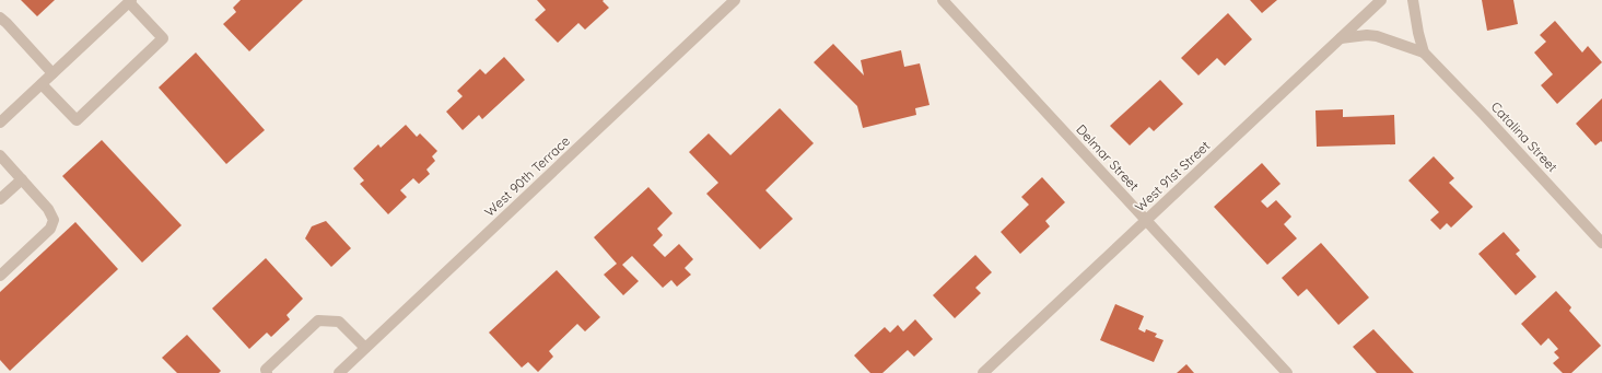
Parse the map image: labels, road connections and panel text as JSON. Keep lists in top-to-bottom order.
{
  "streets": {
    "street": [
      "Catalina Street",
      "Delmar Street",
      "West 90th Terrace",
      "West 91st Street"
    ]
  },
  "crossings": [
    ["Catalina Street", "West 91st Street"],
    ["Delmar Street", "West 91st Street"]
  ]
}
